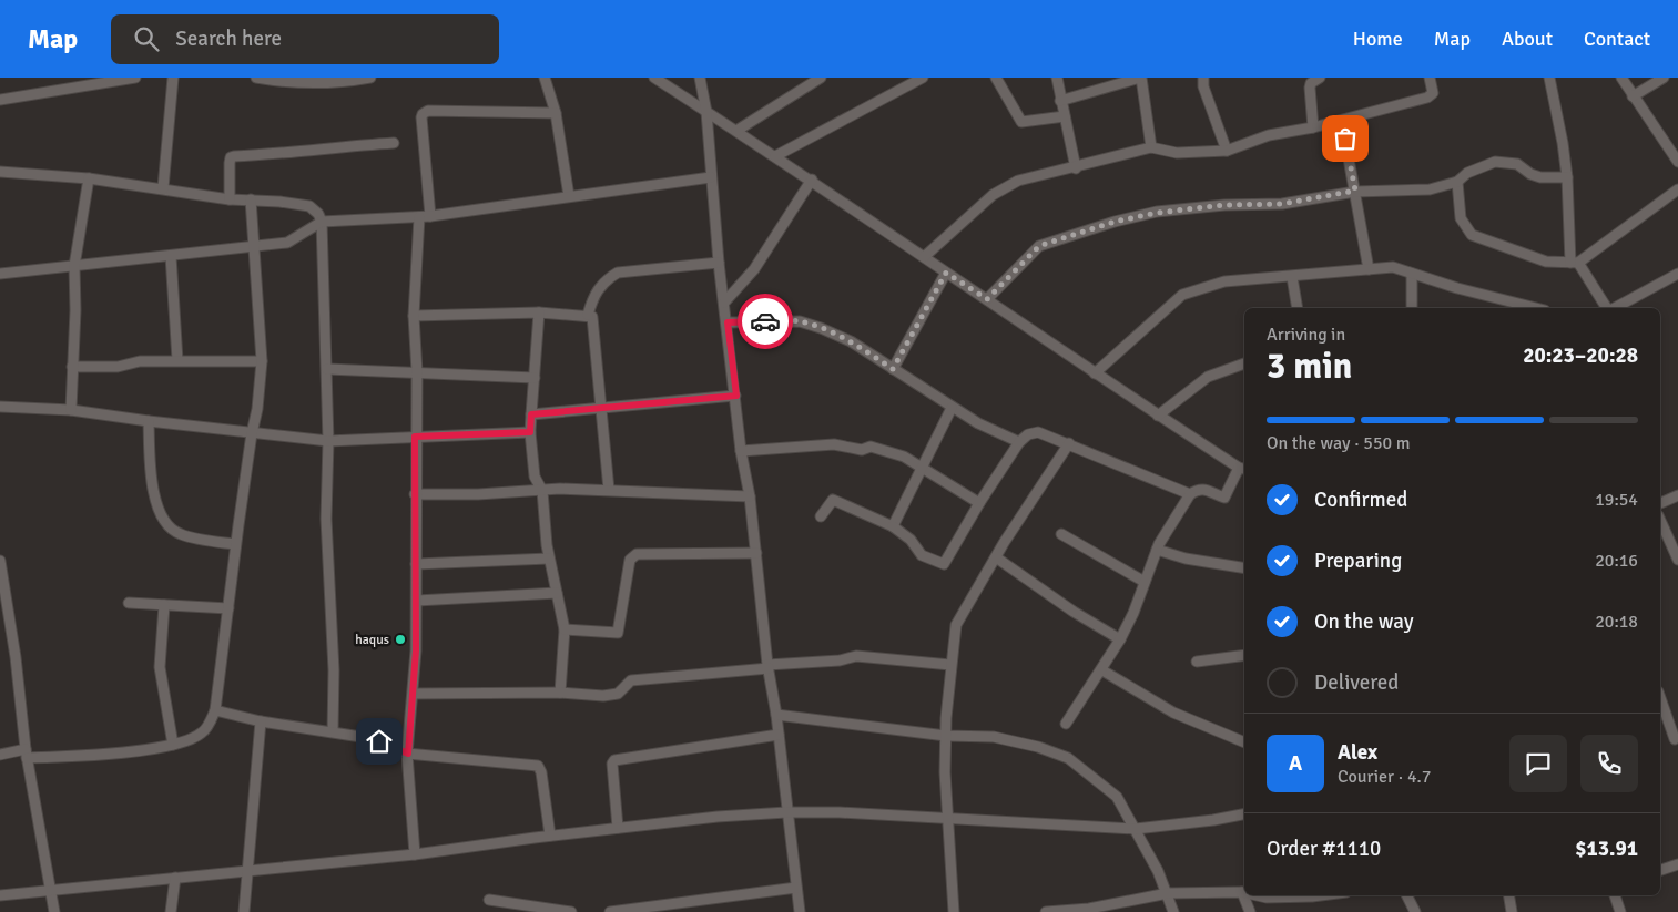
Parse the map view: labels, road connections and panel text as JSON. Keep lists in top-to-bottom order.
{
  "places": ["haqus"],
  "page": {
    "header": "Map",
    "search": "Search here",
    "nav": [
      "Home",
      "Map",
      "About",
      "Contact"
    ],
    "heading": ["3 min", "Arriving in", "20:23–20:28"],
    "panel": [
      "Alex",
      "Courier · 4.7",
      "Order #1110",
      "$13.91"
    ],
    "bar": "On the way · 550 m",
    "list": [
      ["Confirmed", "19:54"],
      ["Preparing", "20:16"],
      ["On the way", "20:18"],
      "Delivered"
    ],
    "round": "A"
  }
}
